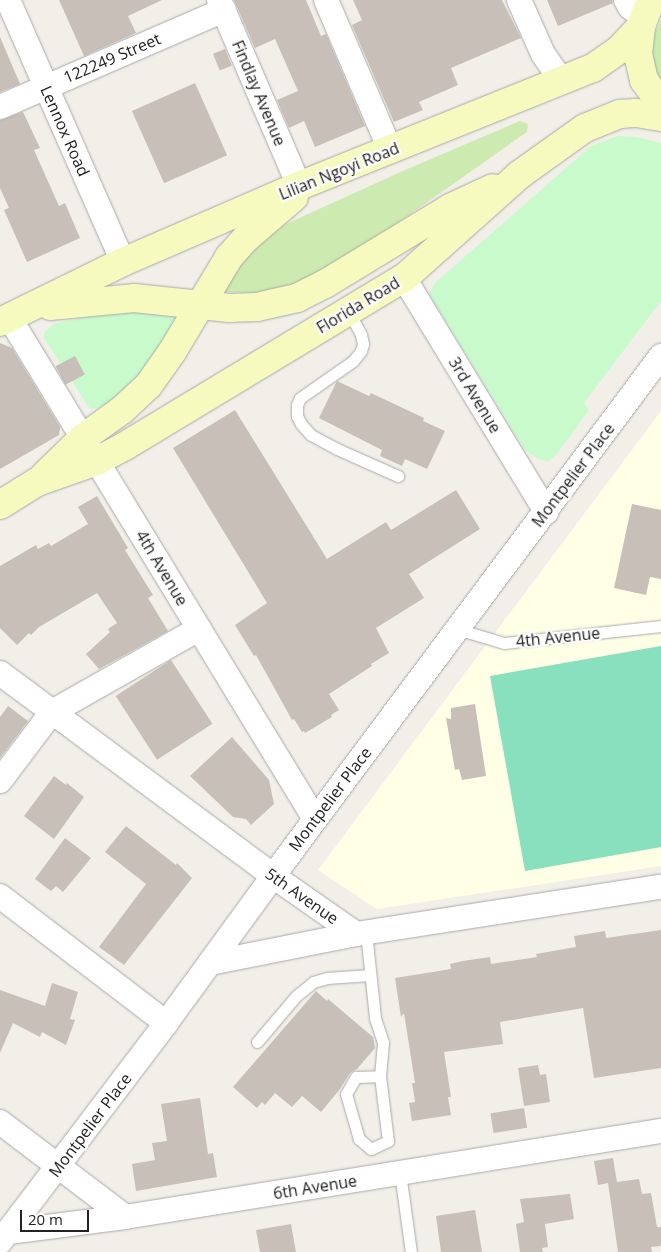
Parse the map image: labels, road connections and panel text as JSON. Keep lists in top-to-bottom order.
{
  "streets": {
    "street": [
      "122249 Street",
      "Findlay Avenue",
      "Lennox Road",
      "Lilian Ngoyi Road",
      "Florida Road",
      "3rd Avenue",
      "Montpelier Place",
      "4th Avenue",
      "5th Avenue",
      "6th Avenue"
    ]
  },
  "crossings": [
    ["122249 Street", "Findlay Avenue"],
    ["122249 Street", "Lennox Road"],
    ["Findlay Avenue", "Lilian Ngoyi Road"],
    ["Findlay Avenue", "Florida Road"],
    ["Lennox Road", "Lilian Ngoyi Road"],
    ["Lilian Ngoyi Road", "Florida Road"],
    ["Lilian Ngoyi Road", "4th Avenue"],
    ["Florida Road", "3rd Avenue"],
    ["Florida Road", "4th Avenue"],
    ["3rd Avenue", "Montpelier Place"],
    ["Montpelier Place", "4th Avenue"],
    ["Montpelier Place", "5th Avenue"],
    ["Montpelier Place", "6th Avenue"]
  ],
  "scale_bar": "20 m"
}
